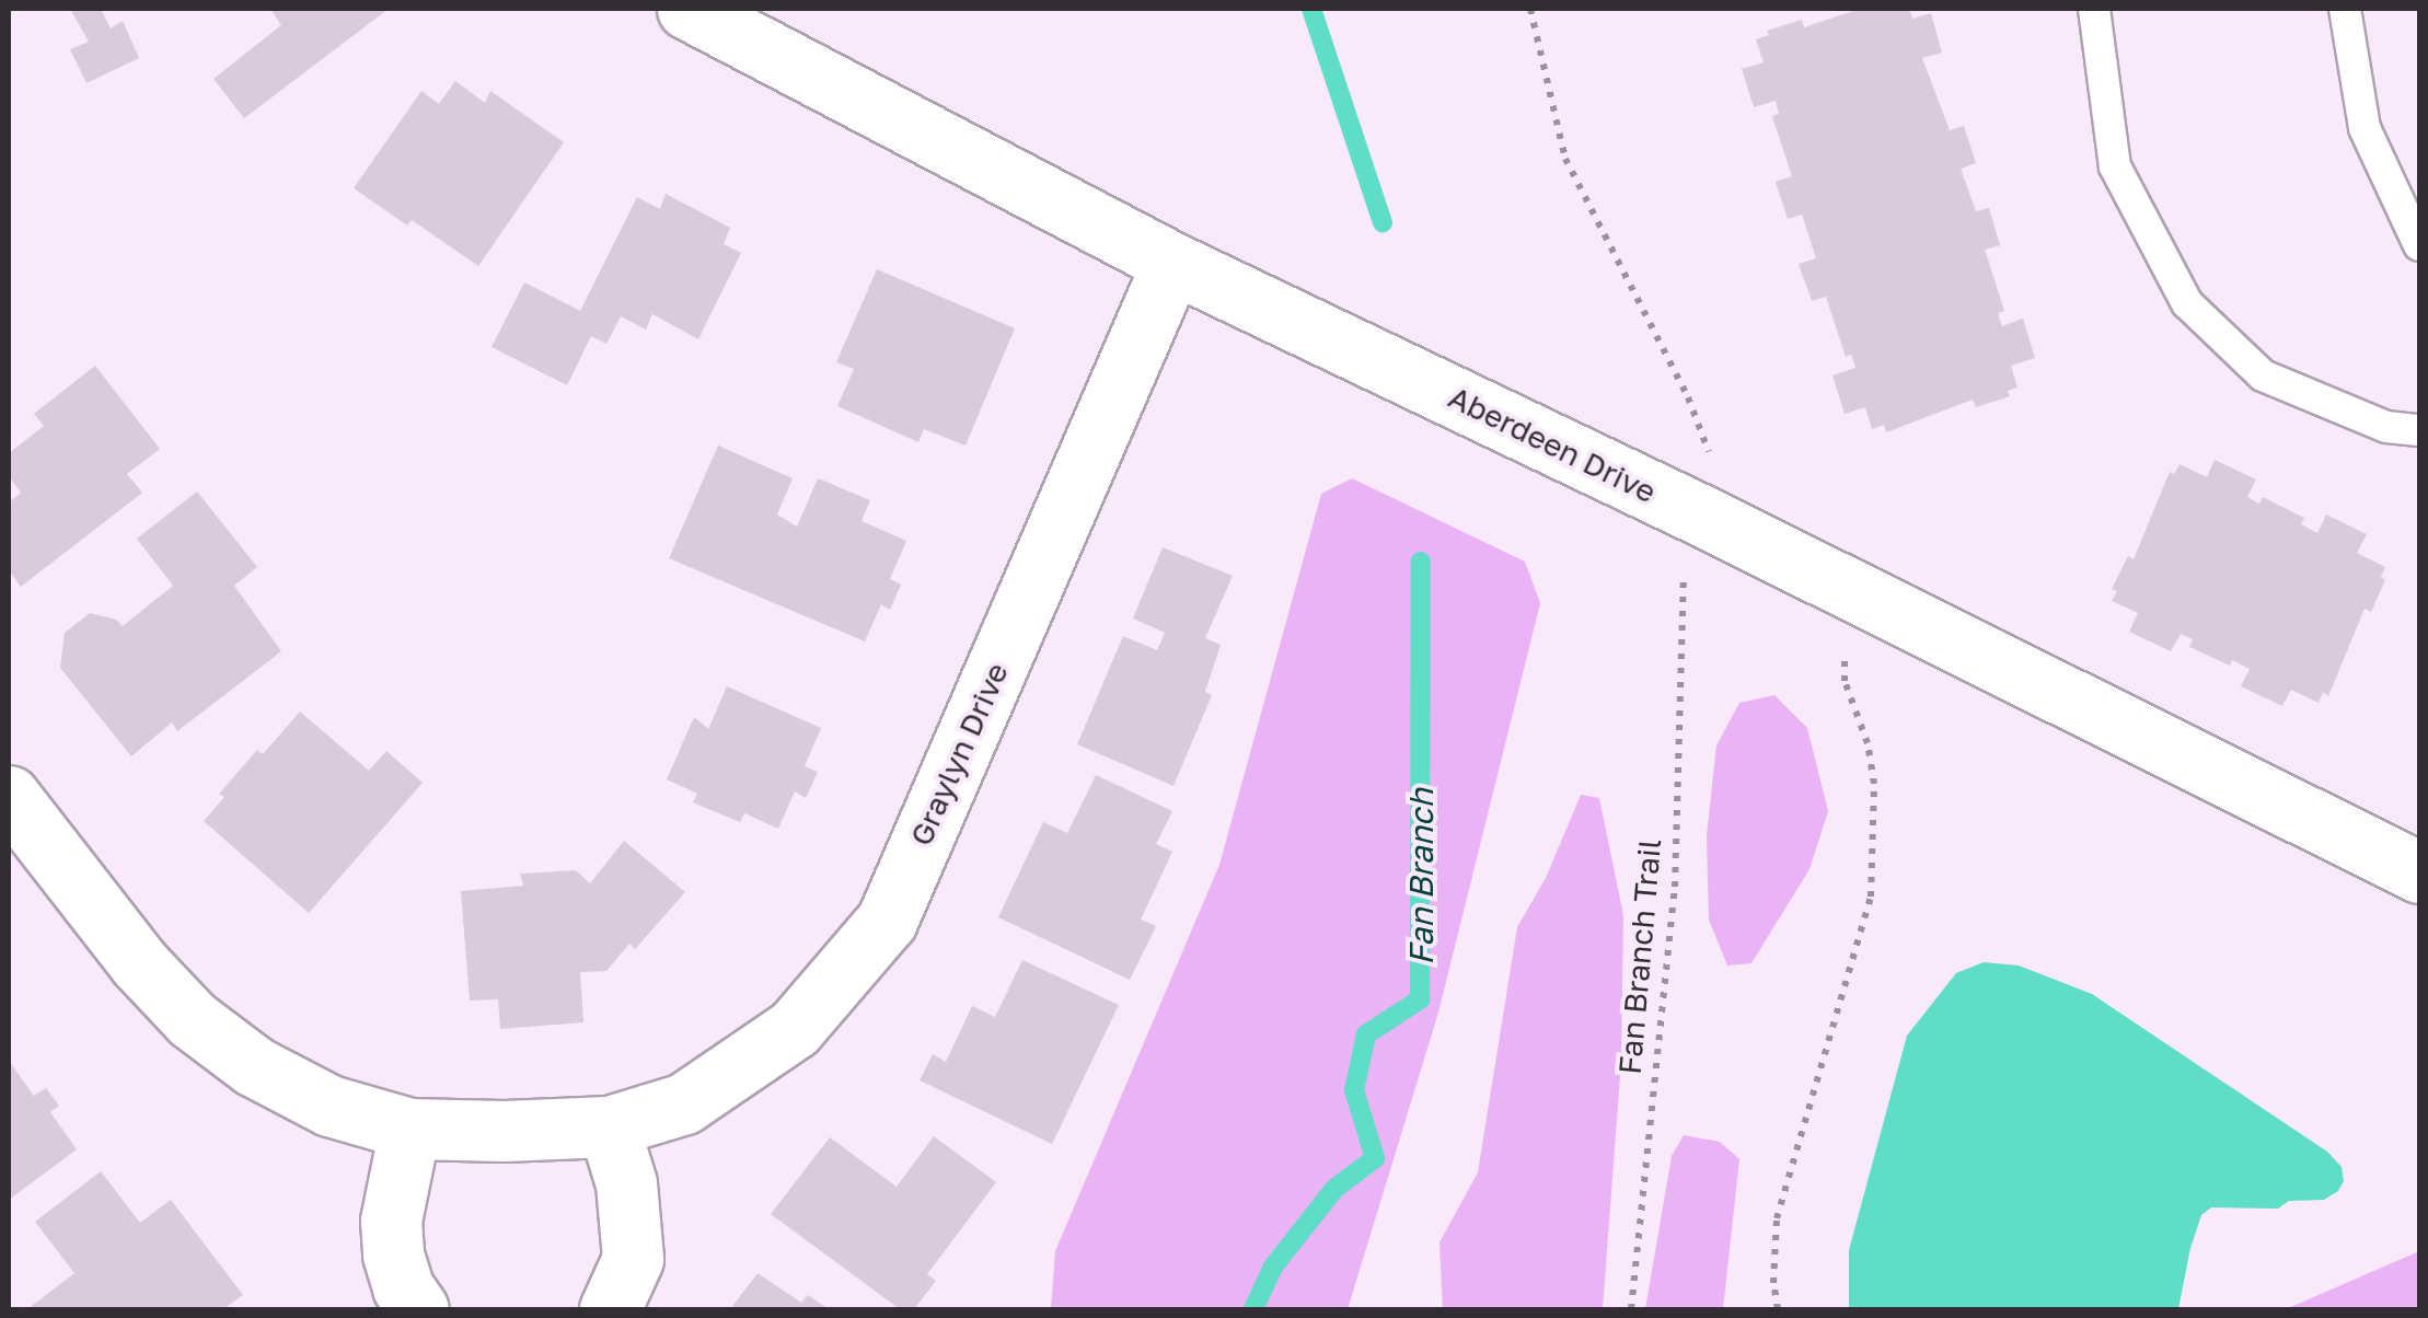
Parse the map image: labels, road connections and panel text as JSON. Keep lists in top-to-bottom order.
{
  "streets": {
    "street": ["Aberdeen Drive", "Graylyn Drive"],
    "path": ["Fan Branch Trail"]
  },
  "crossings": [
    ["Aberdeen Drive", "Graylyn Drive"]
  ],
  "water": ["Fan Branch"]
}
